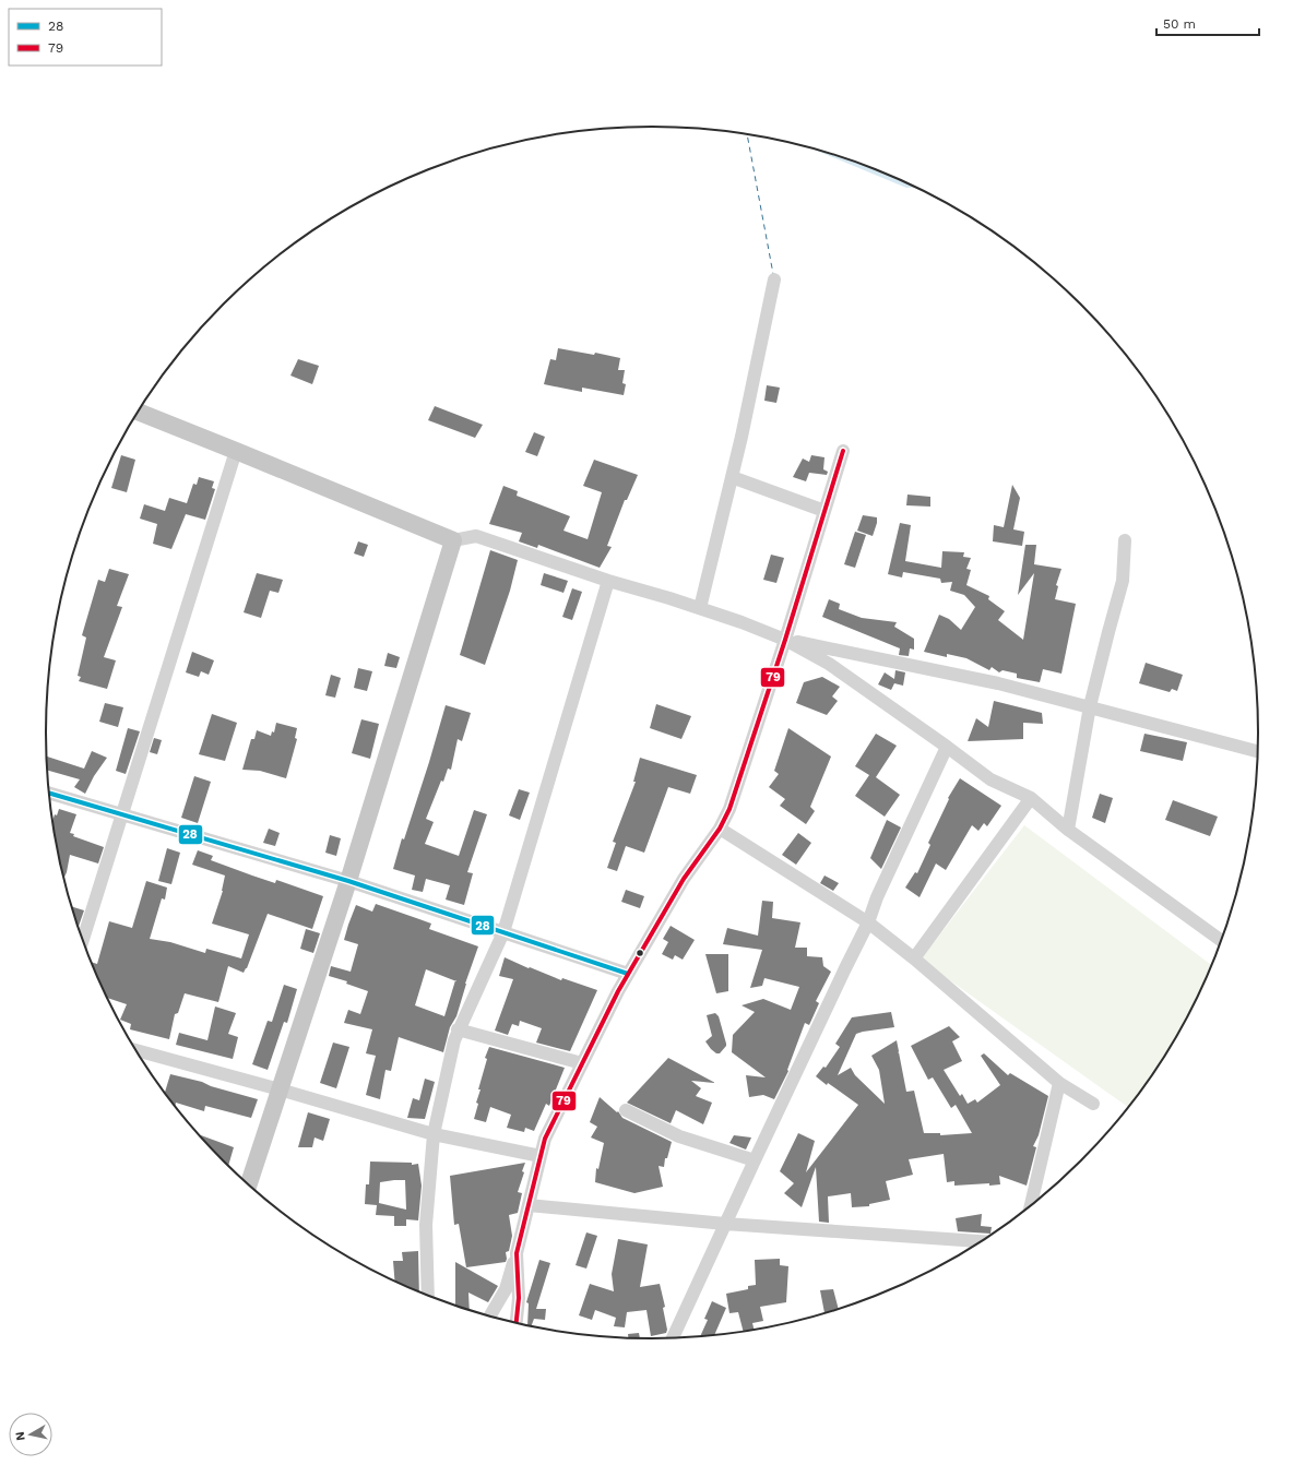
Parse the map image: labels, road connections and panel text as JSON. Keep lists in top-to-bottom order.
{
  "lines": ["transit line 79", "transit line 28"],
  "legend": ["28", "79"],
  "scale_bar": "50 m",
  "north": "left"
}
